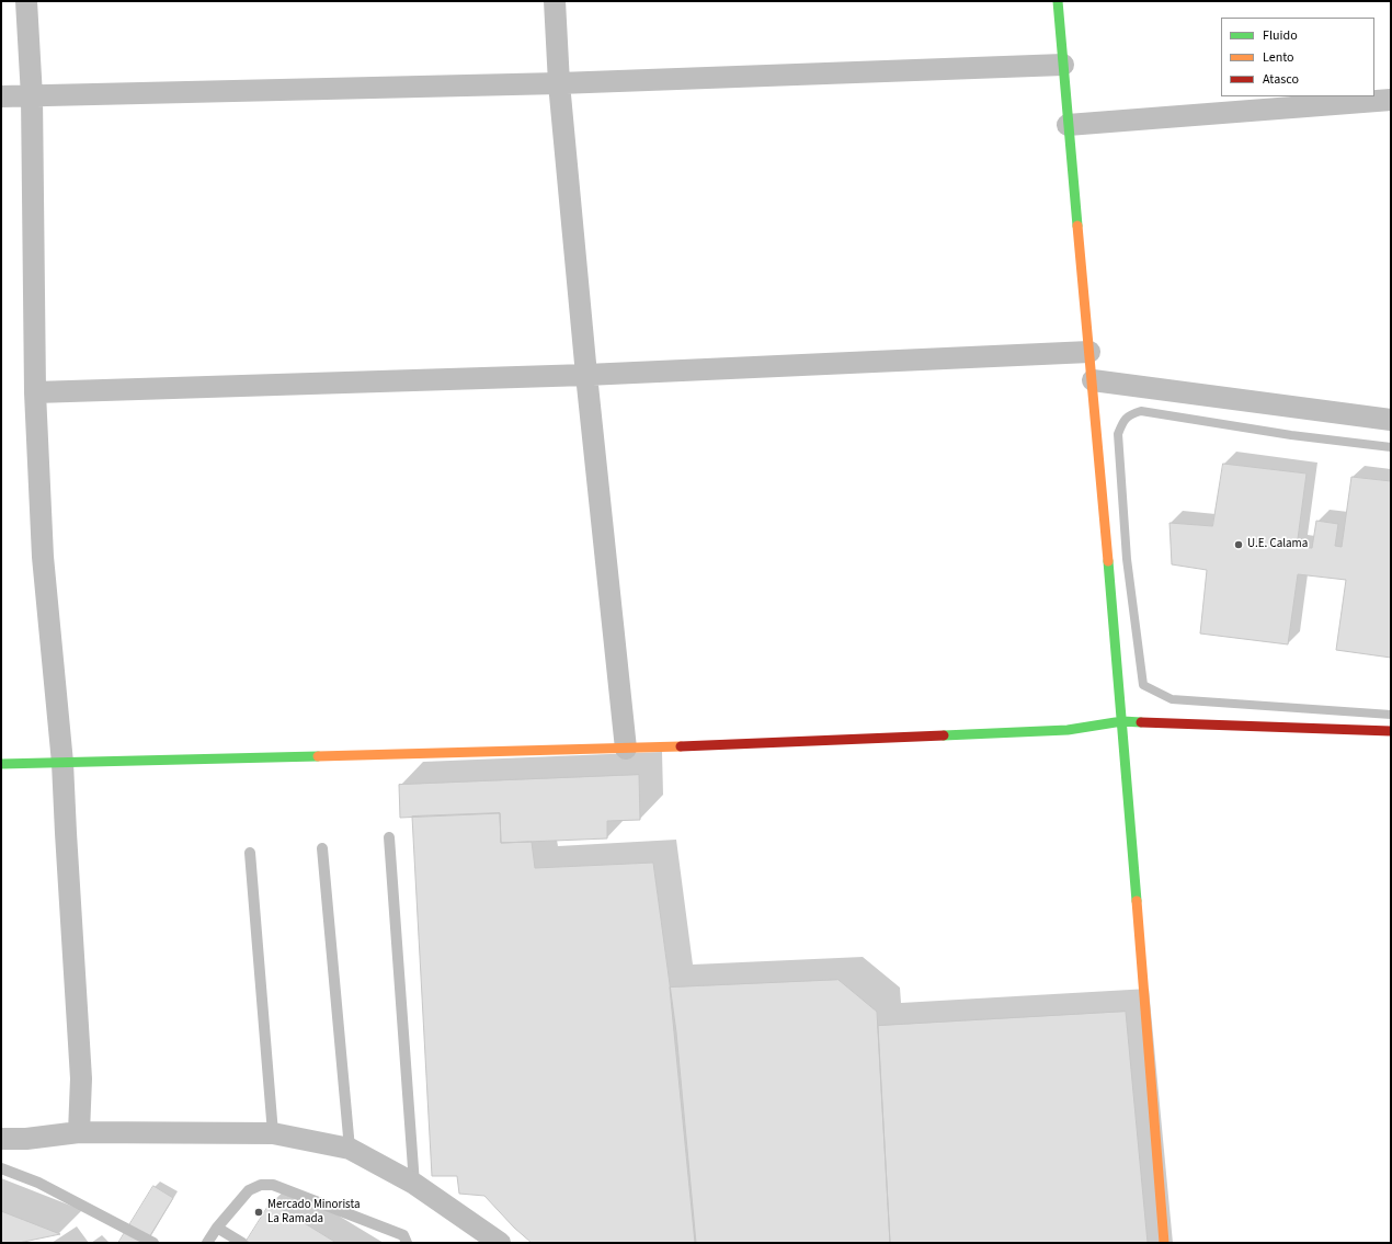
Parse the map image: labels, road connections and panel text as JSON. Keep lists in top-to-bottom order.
{
  "places": ["U.E. Calama", "Mercado Minorista La Ramada"],
  "legend": ["Fluido", "Lento", "Atasco"]
}
